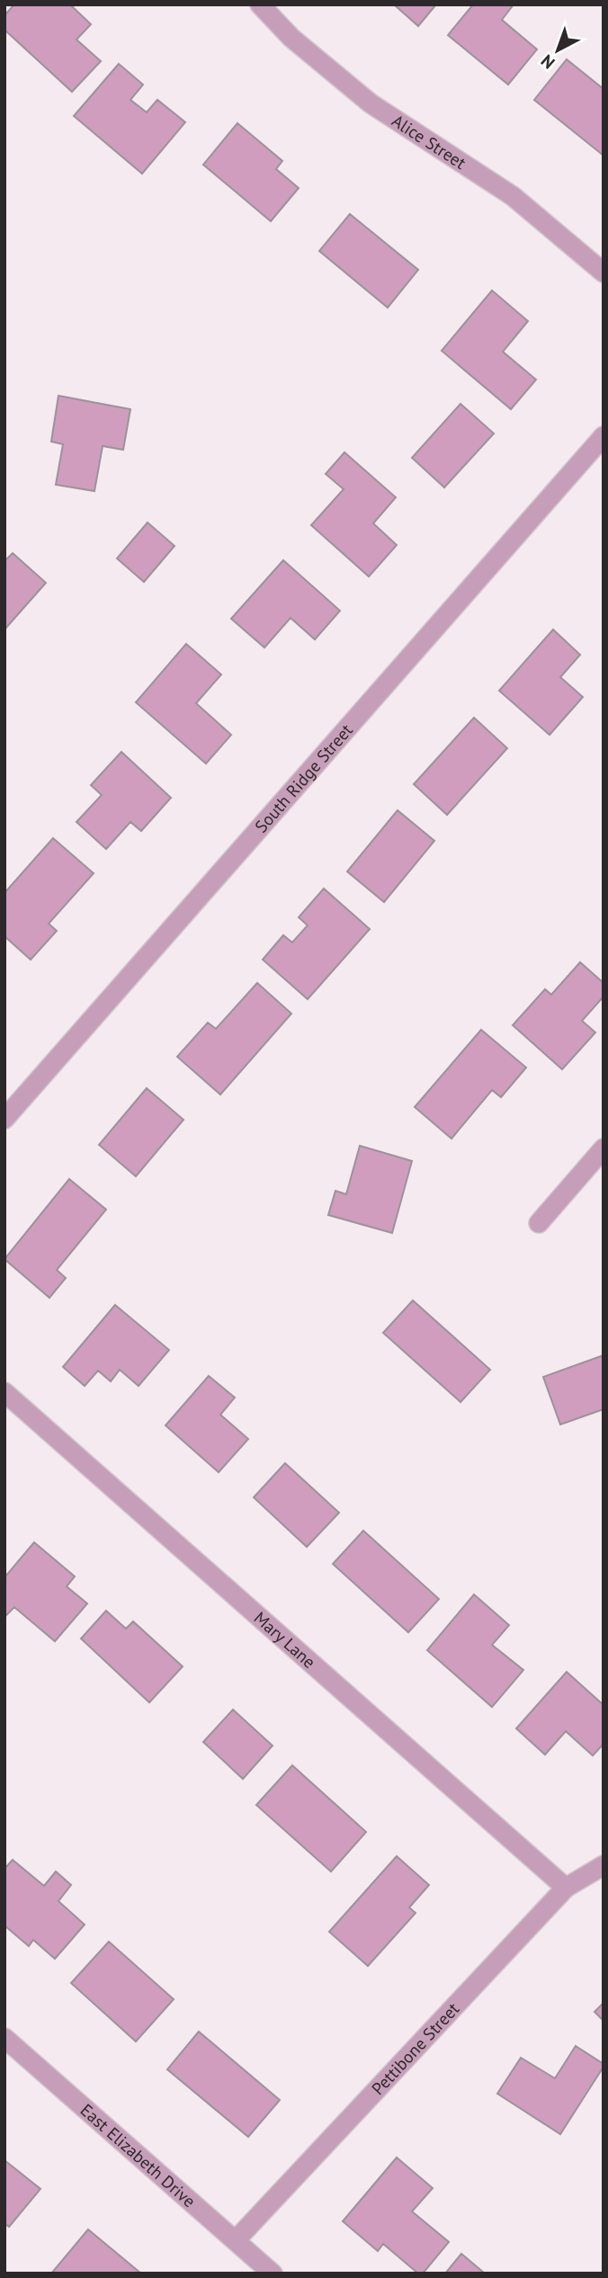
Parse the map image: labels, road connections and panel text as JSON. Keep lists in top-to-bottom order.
{
  "streets": {
    "street": [
      "Alice Street",
      "South Ridge Street",
      "Mary Lane",
      "Pettibone Street",
      "East Elizabeth Drive"
    ]
  },
  "crossings": [
    ["Mary Lane", "Pettibone Street"],
    ["Pettibone Street", "East Elizabeth Drive"]
  ],
  "north": "bottom left"
}
